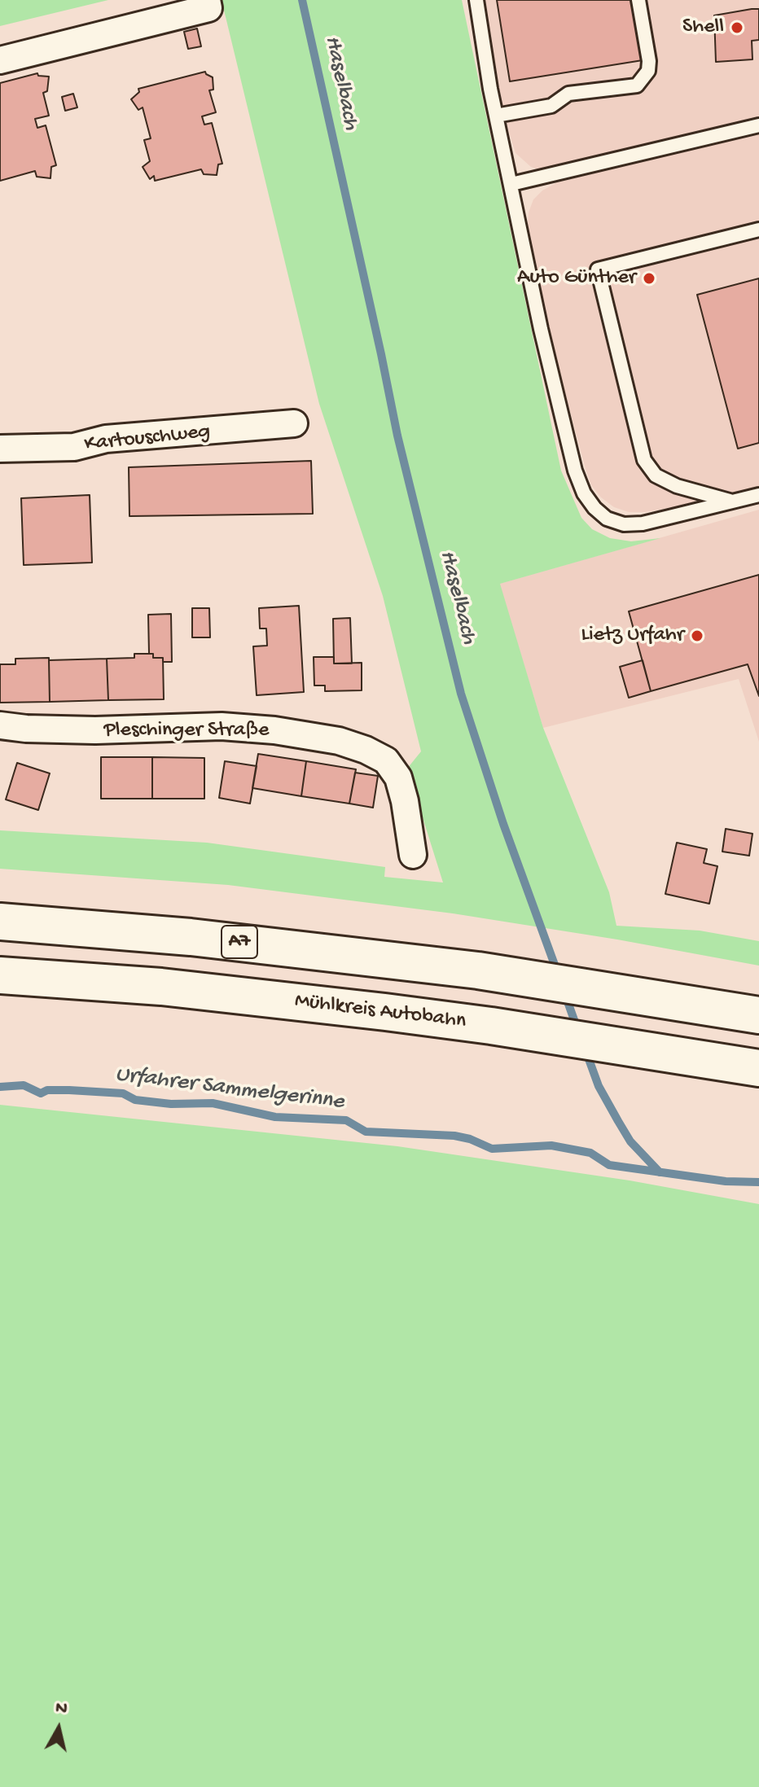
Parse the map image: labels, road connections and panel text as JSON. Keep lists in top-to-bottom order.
{
  "streets": {
    "highway": ["A7", "Mühlkreis Autobahn"],
    "street": ["Kartouschweg", "Pleschinger Straße"]
  },
  "water": ["Haselbach", "Urfahrer Sammelgerinne"],
  "places": ["Shell", "Auto Günther", "Lietz Urfahr"],
  "north": "top"
}
